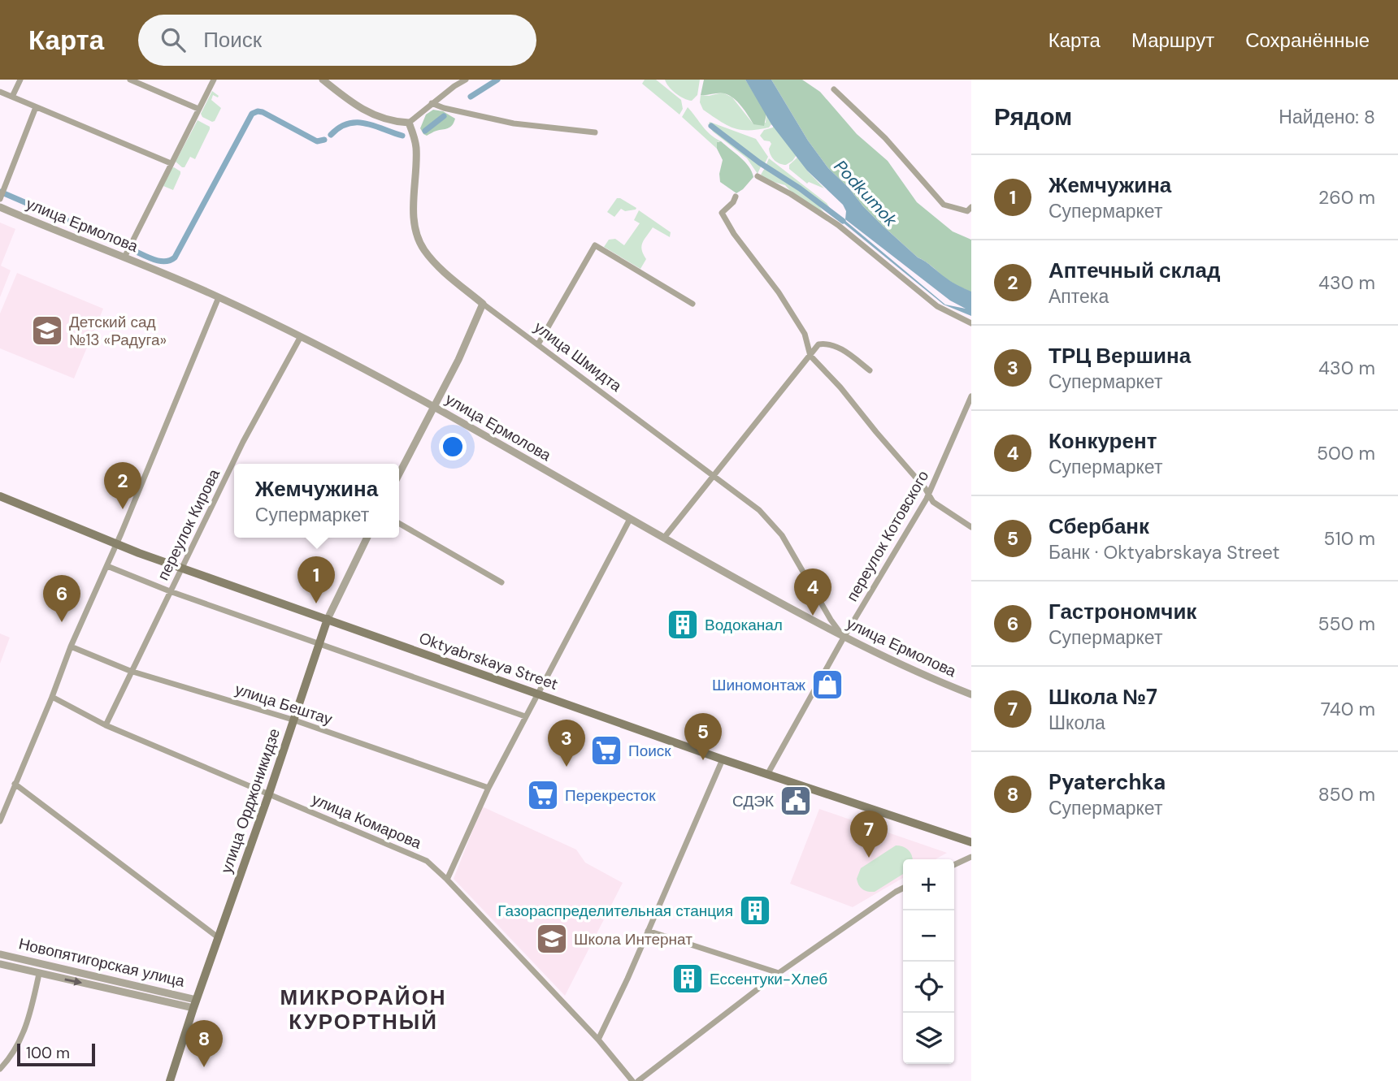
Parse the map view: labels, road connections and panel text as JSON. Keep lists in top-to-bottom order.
{
  "streets": {
    "main road": ["Oktyabrskaya Street", "улица Орджоникидзе"],
    "street": [
      "улица Ермолова",
      "улица Шмидта",
      "переулок Кирова",
      "переулок Котовского",
      "улица Бештау",
      "улица Комарова",
      "Новопятигорская улица"
    ]
  },
  "crossings": [
    ["улица Ермолова", "улица Шмидта"],
    ["улица Ермолова", "переулок Кирова"],
    ["улица Ермолова", "переулок Котовского"],
    ["улица Шмидта", "переулок Котовского"],
    ["переулок Кирова", "Oktyabrskaya Street"],
    ["переулок Кирова", "улица Бештау"],
    ["переулок Кирова", "улица Комарова"],
    ["переулок Котовского", "Oktyabrskaya Street"],
    ["Oktyabrskaya Street", "улица Орджоникидзе"],
    ["улица Бештау", "улица Орджоникидзе"],
    ["улица Орджоникидзе", "улица Комарова"],
    ["улица Орджоникидзе", "Новопятигорская улица"]
  ],
  "districts": ["МИКРОРАЙОН КУРОРТНЫЙ"],
  "water": ["Podkumok"],
  "places": {
    "school or university": ["Детский сад №13 «Радуга»", "Школа Интернат"],
    "building": ["Водоканал", "Газораспределительная станция", "Ессентуки-Хлеб"],
    "shop": ["Шиномонтаж"],
    "supermarket": ["Поиск", "Перекресток"],
    "public building": ["СДЭК"]
  },
  "scale_bar": "100 m",
  "page": {
    "header": "Карта",
    "search": "Поиск",
    "nav": ["Карта", "Маршрут", "Сохранённые"],
    "heading": ["Рядом", "Найдено: 8"],
    "list": [
      {
        "mark": "1",
        "name": "Жемчужина",
        "note": "Супермаркет",
        "value": "260 m"
      },
      {
        "mark": "2",
        "name": "Аптечный склад",
        "note": "Аптека",
        "value": "430 m"
      },
      {
        "mark": "3",
        "name": "ТРЦ Вершина",
        "note": "Супермаркет",
        "value": "430 m"
      },
      {
        "mark": "4",
        "name": "Конкурент",
        "note": "Супермаркет",
        "value": "500 m"
      },
      {
        "mark": "5",
        "name": "Сбербанк",
        "note": "Банк · Oktyabrskaya Street",
        "value": "510 m"
      },
      {
        "mark": "6",
        "name": "Гастрономчик",
        "note": "Супермаркет",
        "value": "550 m"
      },
      {
        "mark": "7",
        "name": "Школа №7",
        "note": "Школа",
        "value": "740 m"
      },
      {
        "mark": "8",
        "name": "Pyaterchka",
        "note": "Супермаркет",
        "value": "850 m"
      }
    ],
    "pins": [
      "2",
      "1",
      "4",
      "6",
      "5",
      "3",
      "7",
      "8"
    ],
    "popup": ["Жемчужина", "Супермаркет"],
    "map_buttons": ["+", "−"],
    "scale": "100 m"
  }
}
